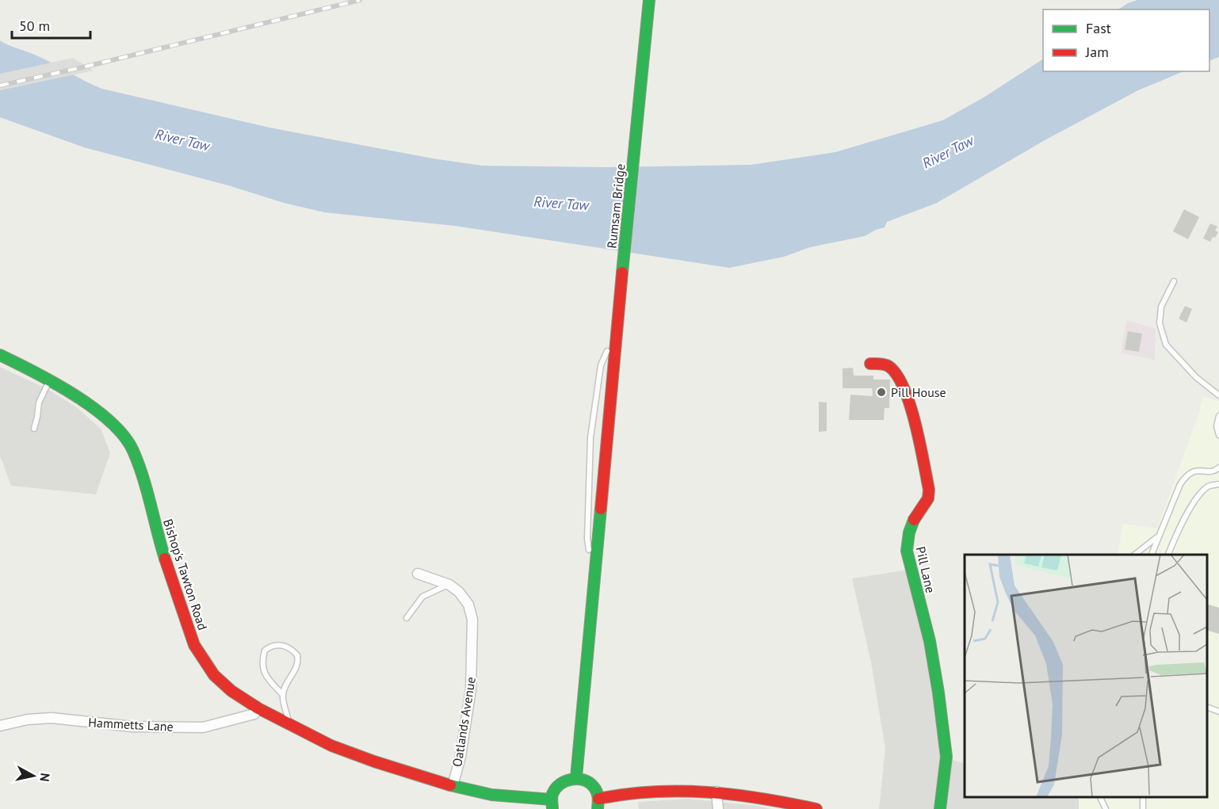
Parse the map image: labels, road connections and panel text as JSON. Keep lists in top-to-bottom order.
{
  "streets": {
    "main road": ["Rumsam Bridge", "Pill Lane", "Bishop's Tawton Road"],
    "street": ["Oatlands Avenue", "Hammetts Lane"]
  },
  "crossings": [
    ["Bishop's Tawton Road", "Oatlands Avenue"],
    ["Bishop's Tawton Road", "Hammetts Lane"]
  ],
  "water": ["River Taw"],
  "places": ["Pill House"],
  "legend": ["Fast", "Jam"],
  "scale_bar": "50 m",
  "north": "right"
}
